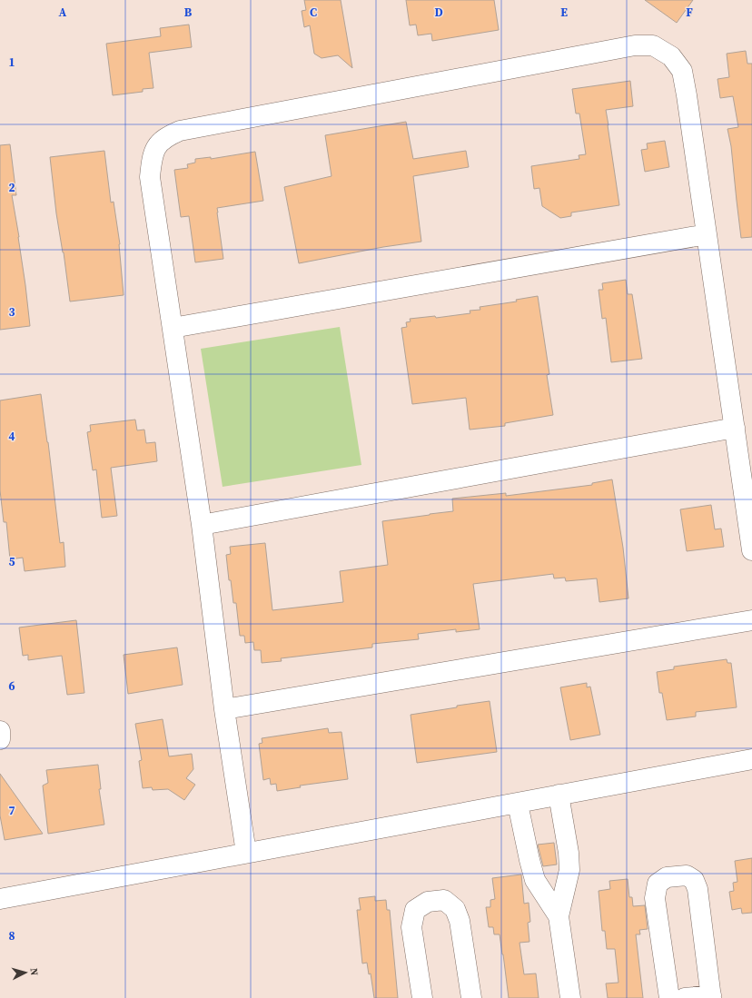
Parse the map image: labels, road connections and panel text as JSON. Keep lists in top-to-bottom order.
{
  "north": "right",
  "grid": {
    "columns": [
      "A",
      "B",
      "C",
      "D",
      "E",
      "F"
    ],
    "rows": [
      "1",
      "2",
      "3",
      "4",
      "5",
      "6",
      "7",
      "8"
    ]
  }
}
